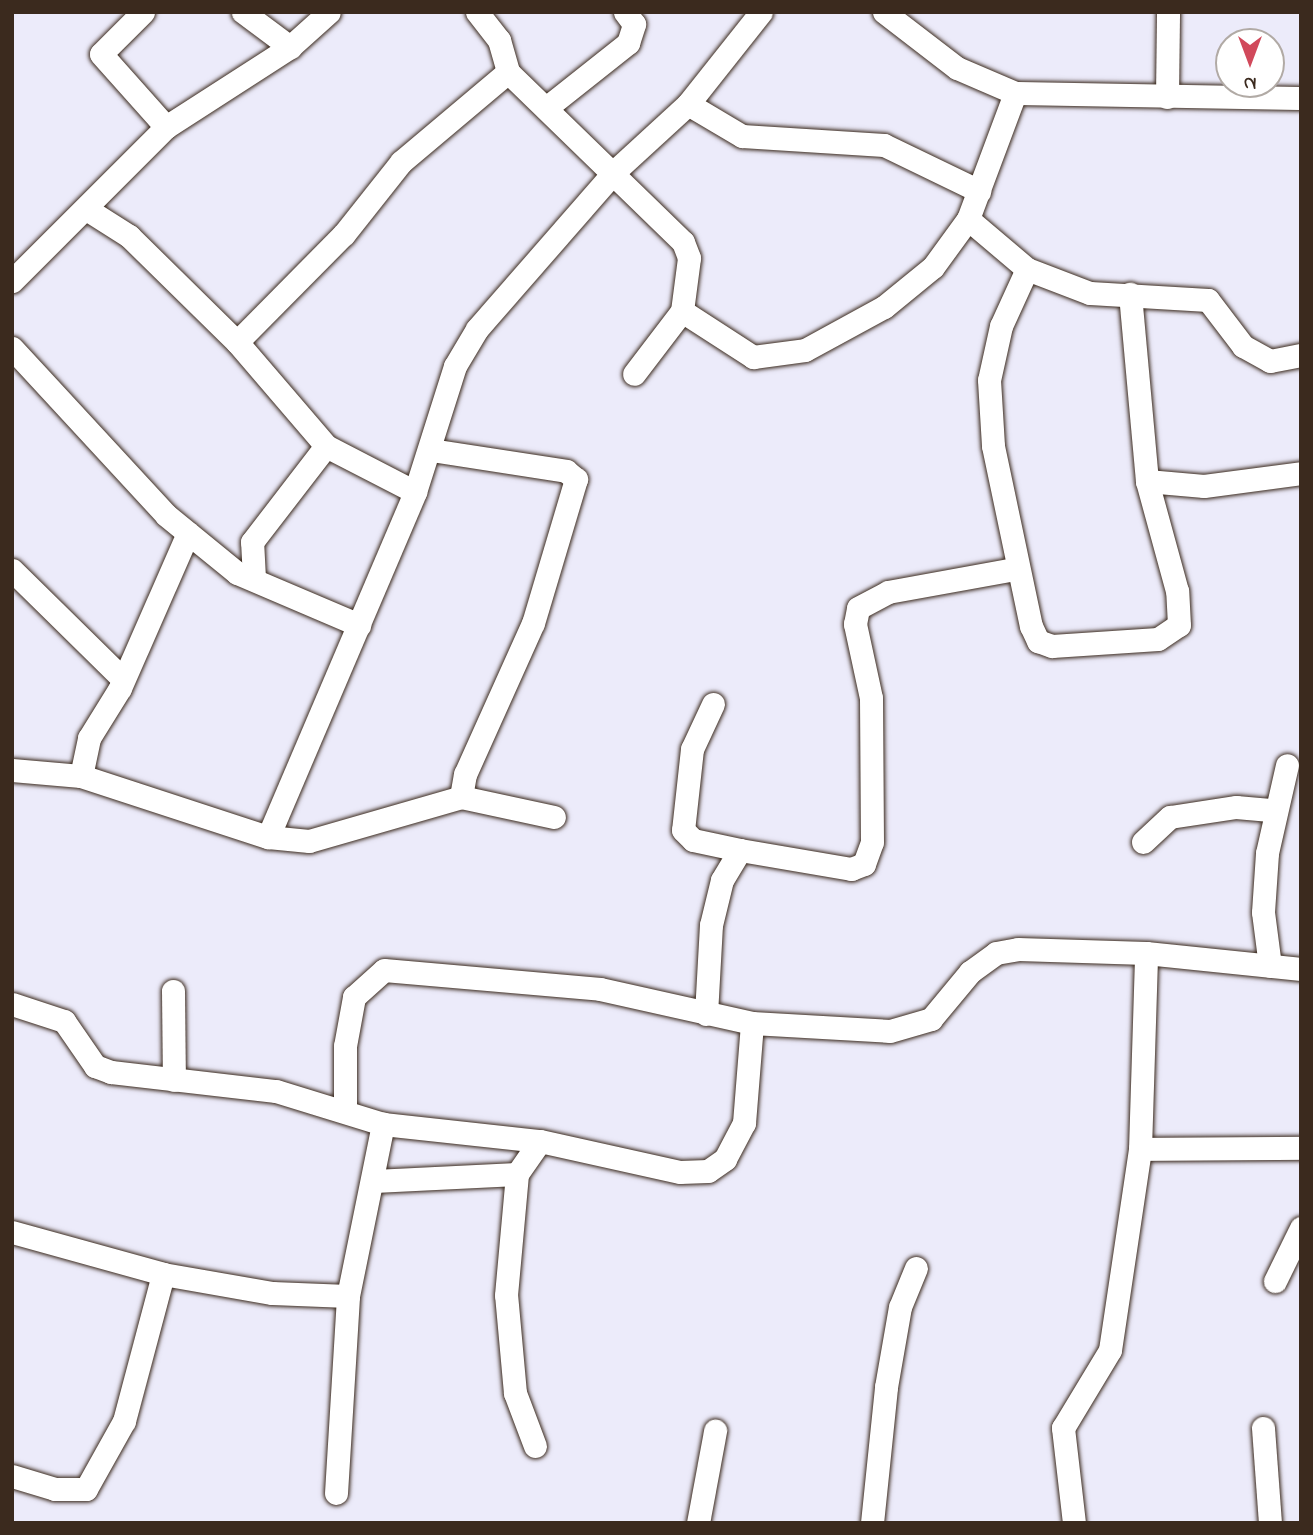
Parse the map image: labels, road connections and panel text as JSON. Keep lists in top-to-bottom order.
{
  "north": "bottom"
}
